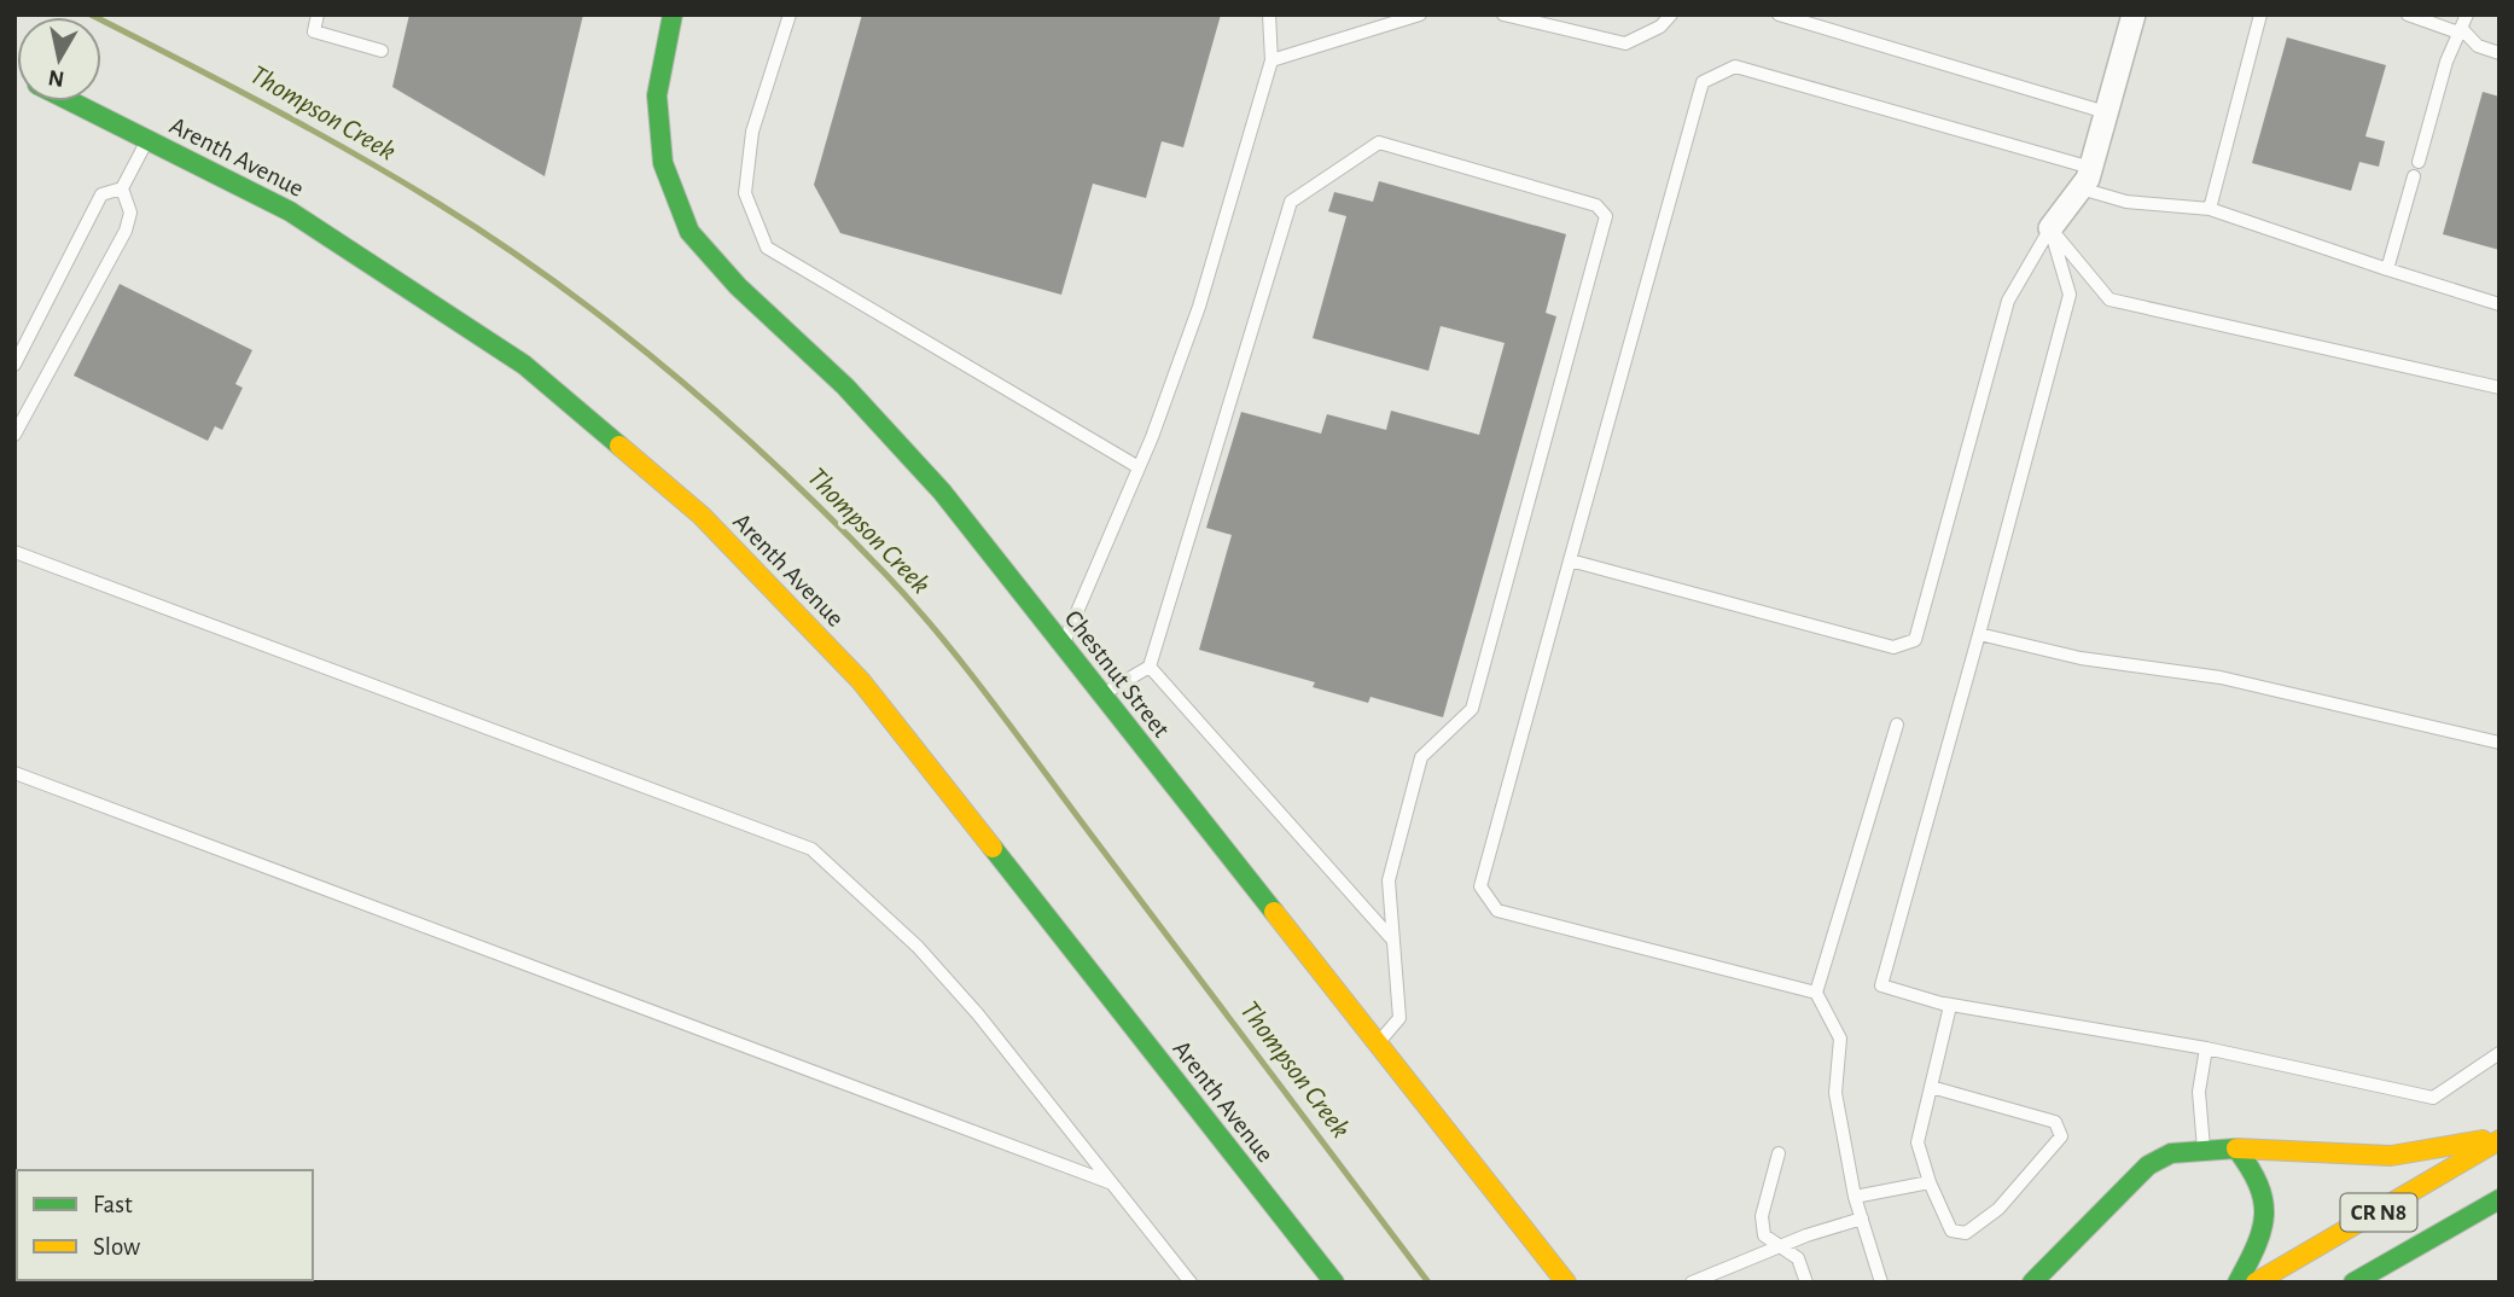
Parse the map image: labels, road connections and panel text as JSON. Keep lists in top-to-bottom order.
{
  "streets": {
    "street": ["Arenth Avenue", "Chestnut Street", "CR N8"]
  },
  "water": ["Thompson Creek"],
  "legend": ["Fast", "Slow"],
  "north": "bottom"
}
